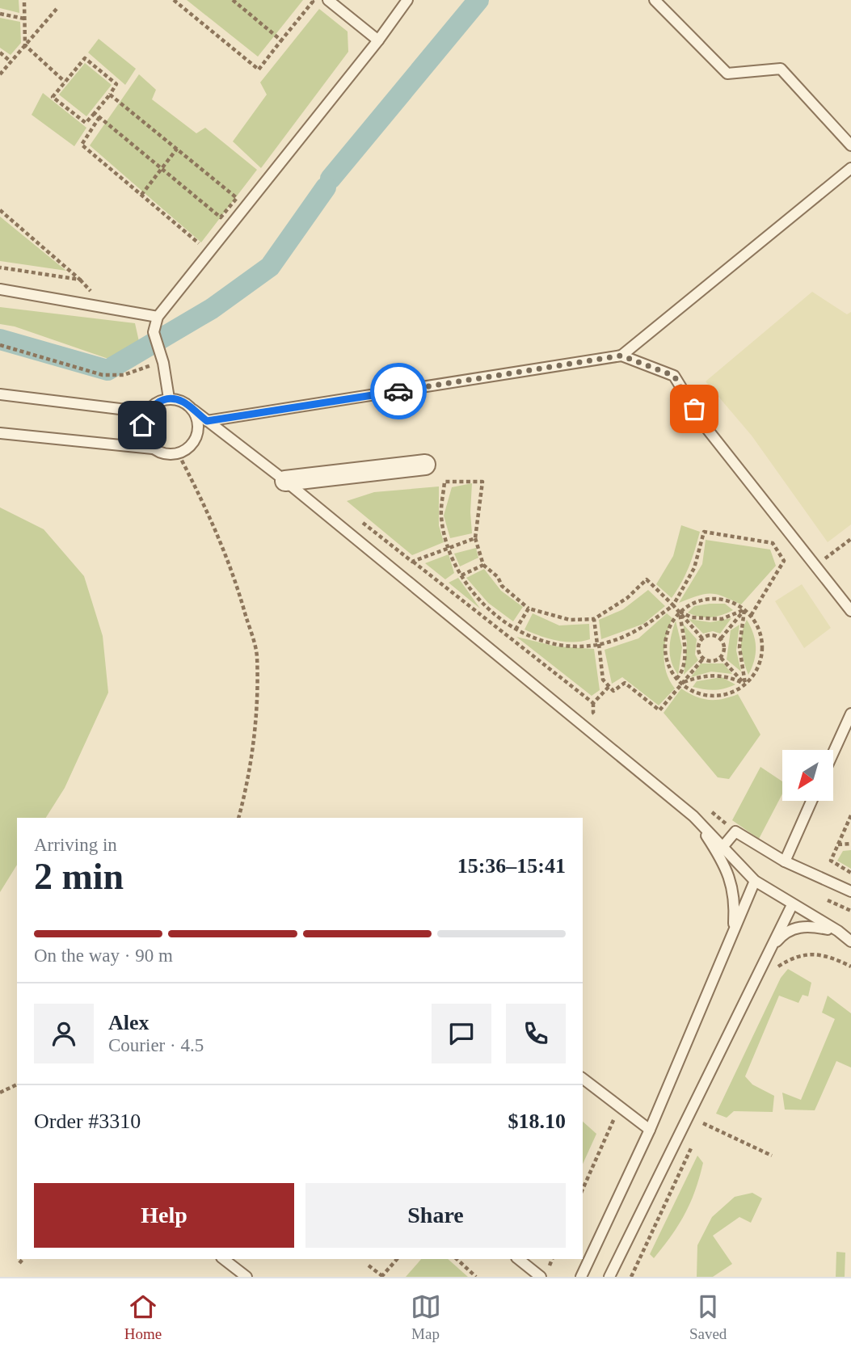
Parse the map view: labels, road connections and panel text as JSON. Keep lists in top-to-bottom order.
{
  "north": "bottom left",
  "page": {
    "heading": ["2 min", "Arriving in", "15:36–15:41"],
    "panel": [
      "Alex",
      "Courier · 4.5",
      "Order #3310",
      "$18.10"
    ],
    "bar": "On the way · 90 m",
    "buttons": ["Help", "Share"],
    "tabs": ["Home", "Map", "Saved"]
  }
}
